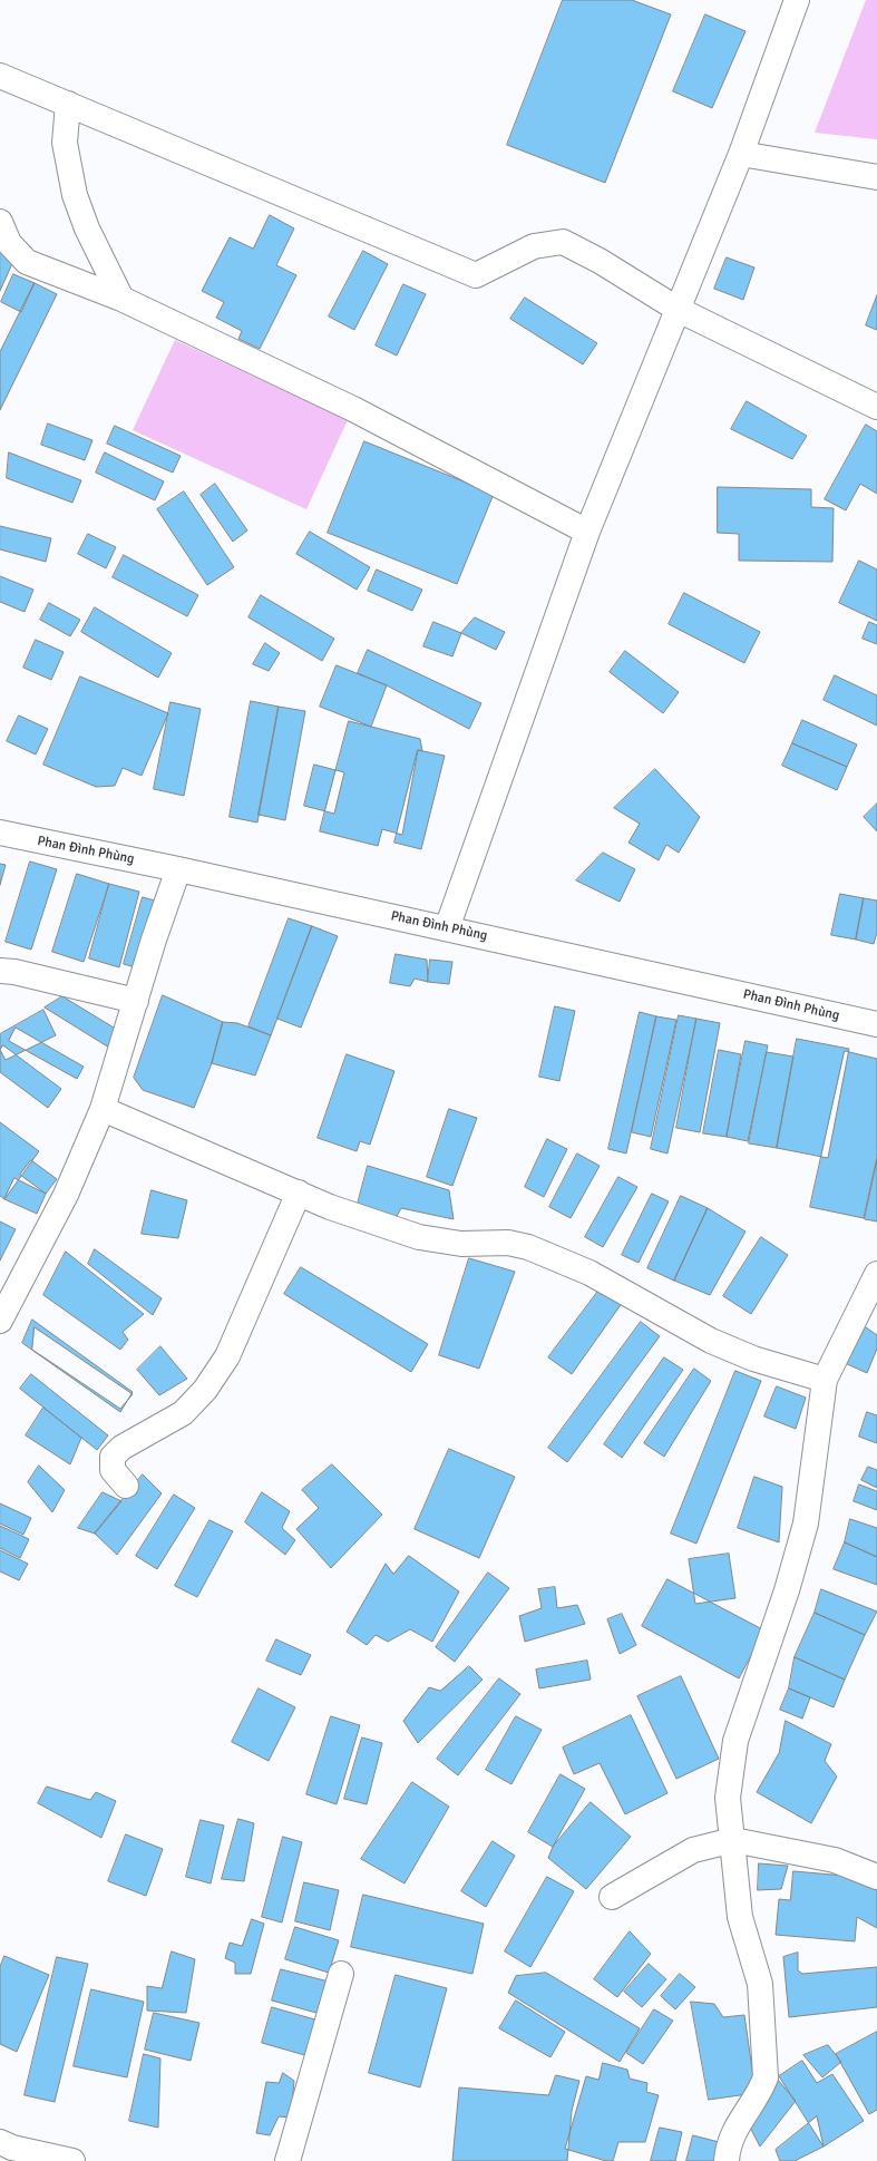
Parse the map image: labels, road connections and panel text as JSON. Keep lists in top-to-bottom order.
{
  "streets": {
    "street": ["Phan Đình Phùng"]
  }
}
